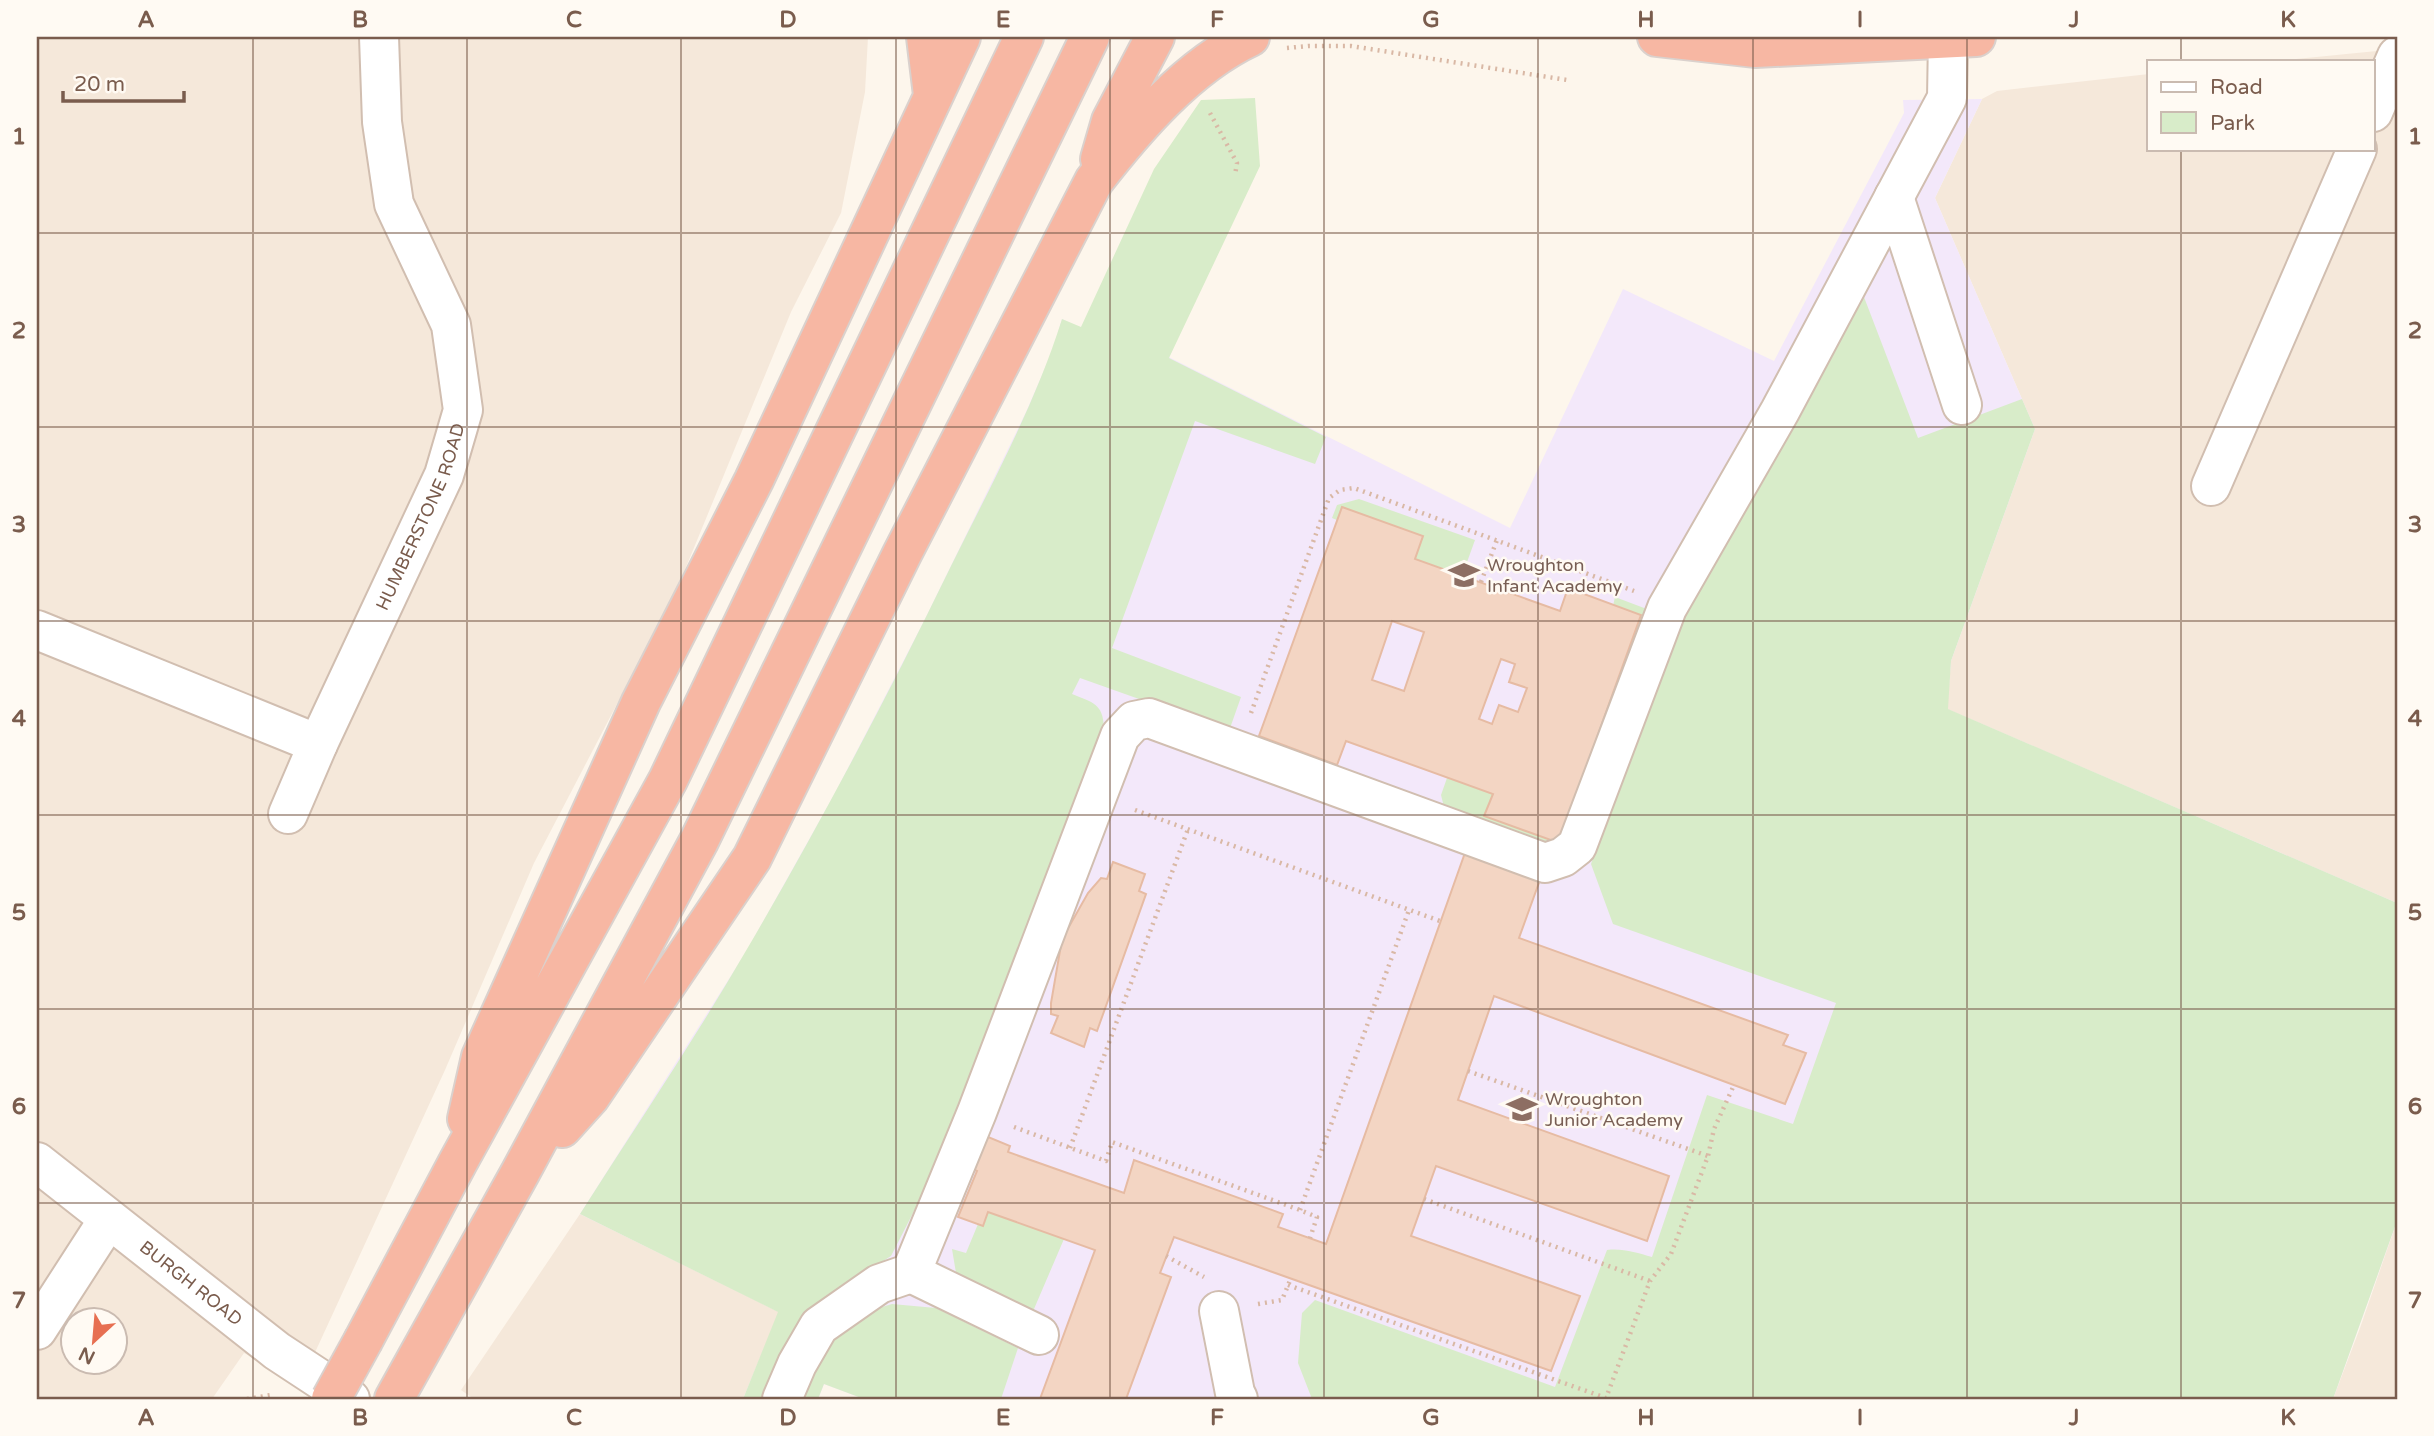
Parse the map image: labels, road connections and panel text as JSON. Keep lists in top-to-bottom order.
{
  "streets": {
    "street": ["HUMBERSTONE ROAD", "BURGH ROAD"]
  },
  "places": {
    "school or university": ["Wroughton Infant Academy", "Wroughton Junior Academy"]
  },
  "legend": ["Road", "Park"],
  "scale_bar": "20 m",
  "north": "bottom left",
  "grid": {
    "columns": [
      "A",
      "B",
      "C",
      "D",
      "E",
      "F",
      "G",
      "H",
      "I",
      "J",
      "K"
    ],
    "rows": [
      "1",
      "2",
      "3",
      "4",
      "5",
      "6",
      "7"
    ]
  }
}
